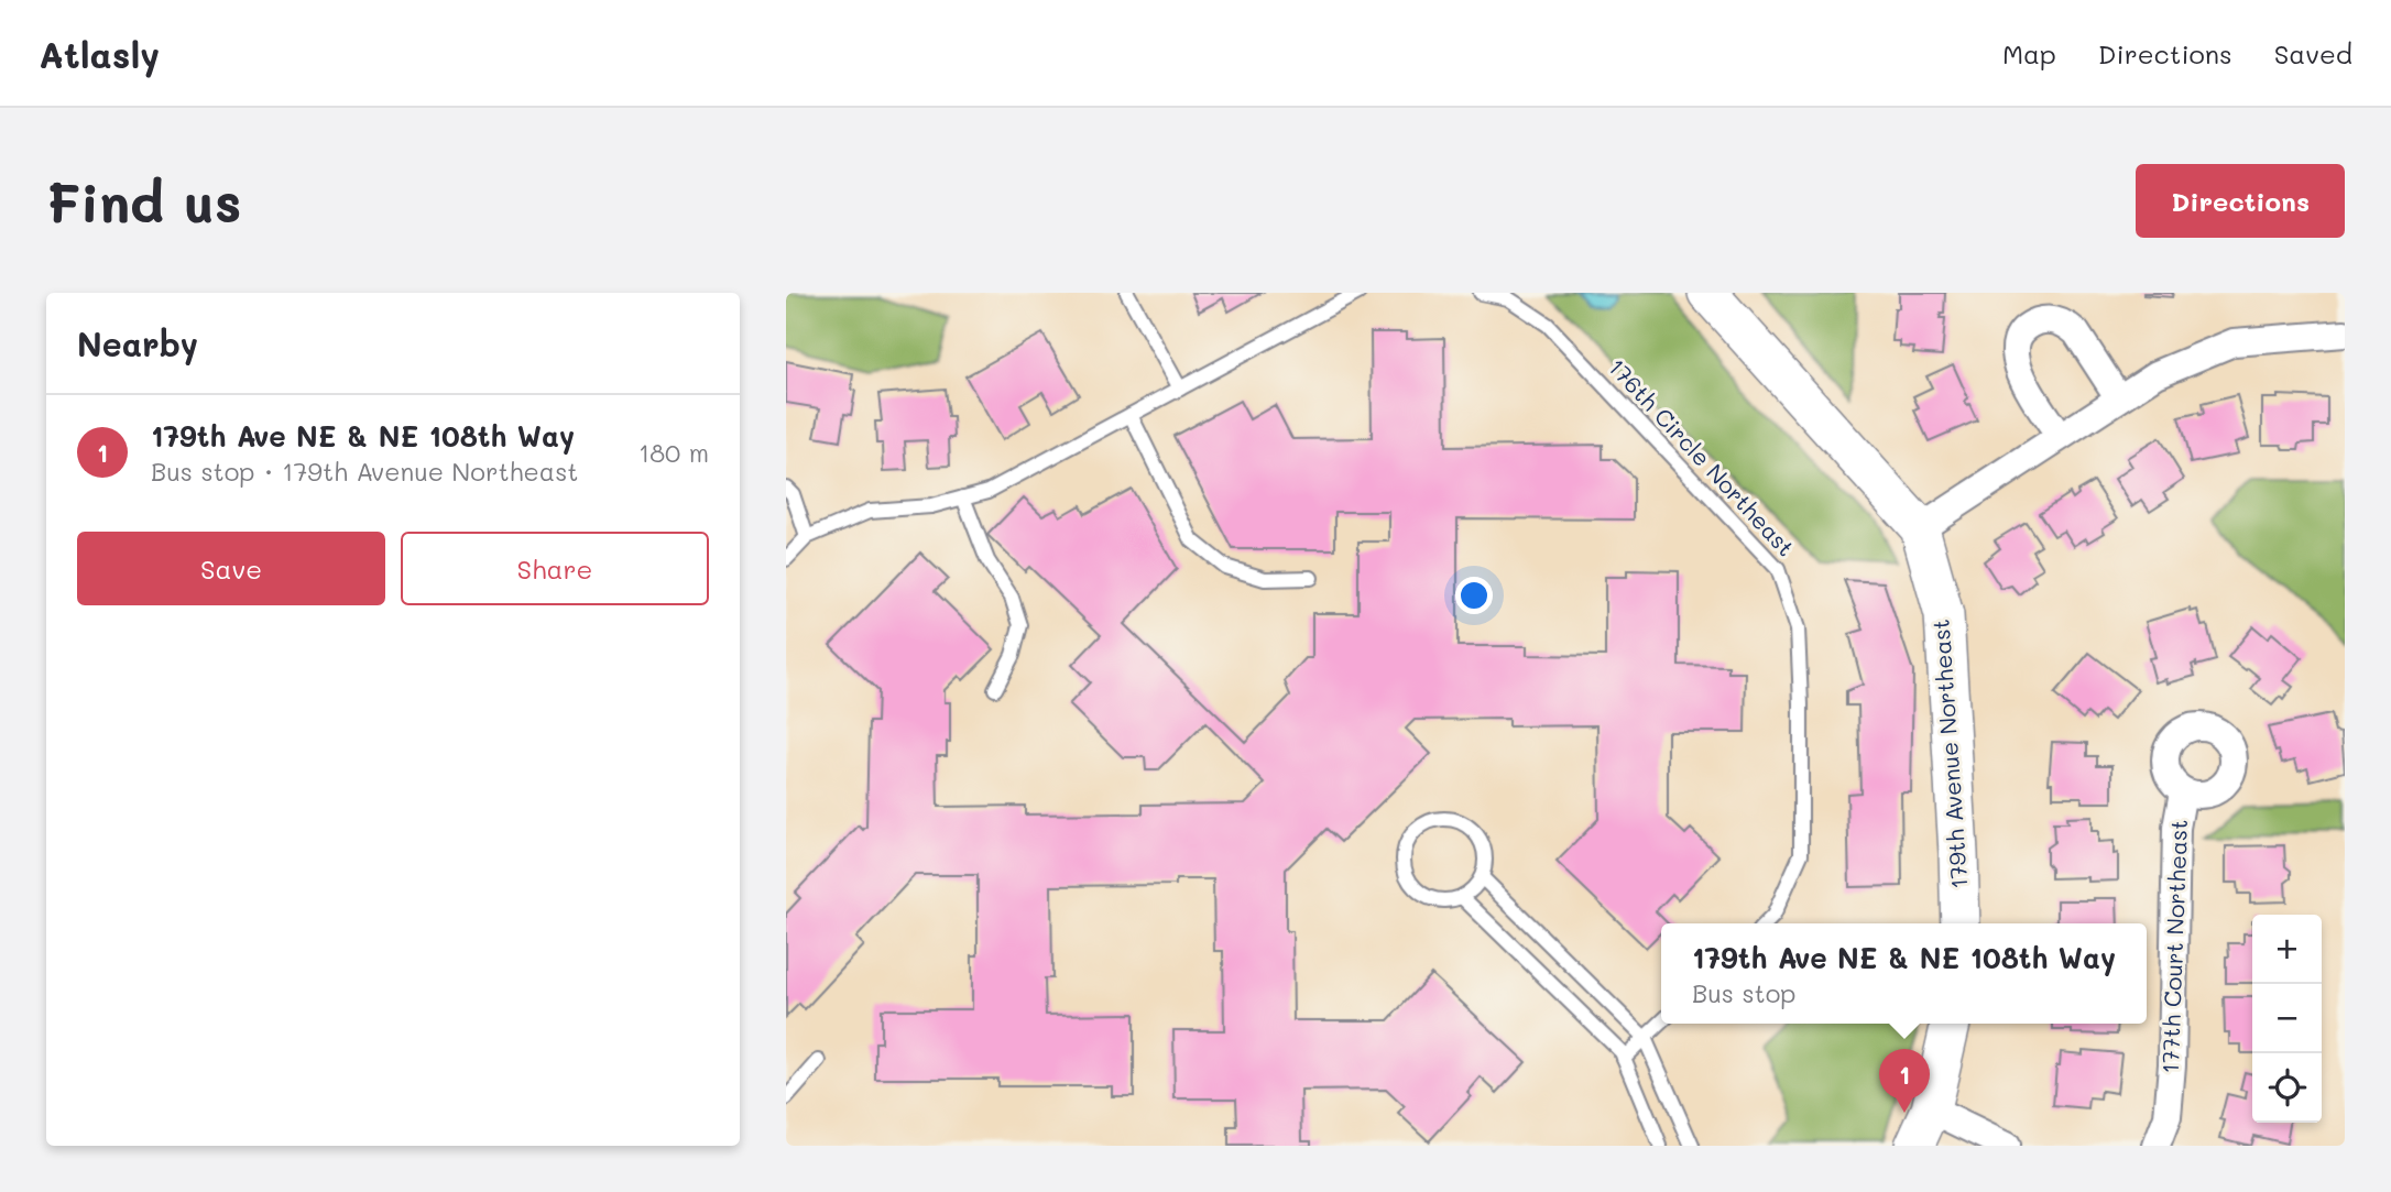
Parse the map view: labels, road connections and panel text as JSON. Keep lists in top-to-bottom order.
{
  "streets": {
    "street": ["179th Avenue Northeast", "177th Court Northeast"],
    "lane": ["176th Circle Northeast"]
  },
  "page": {
    "header": "Atlasly",
    "nav": ["Map", "Directions", "Saved"],
    "buttons": [
      "Directions",
      ["Save", "Share"]
    ],
    "title": "Find us",
    "heading": "Nearby",
    "list": [
      {
        "mark": "1",
        "name": "179th Ave NE & NE 108th Way",
        "note": "Bus stop · 179th Avenue Northeast",
        "value": "180 m"
      }
    ],
    "map_buttons": ["+", "−"],
    "popup": ["179th Ave NE & NE 108th Way", "Bus stop"],
    "pins": "1"
  }
}
